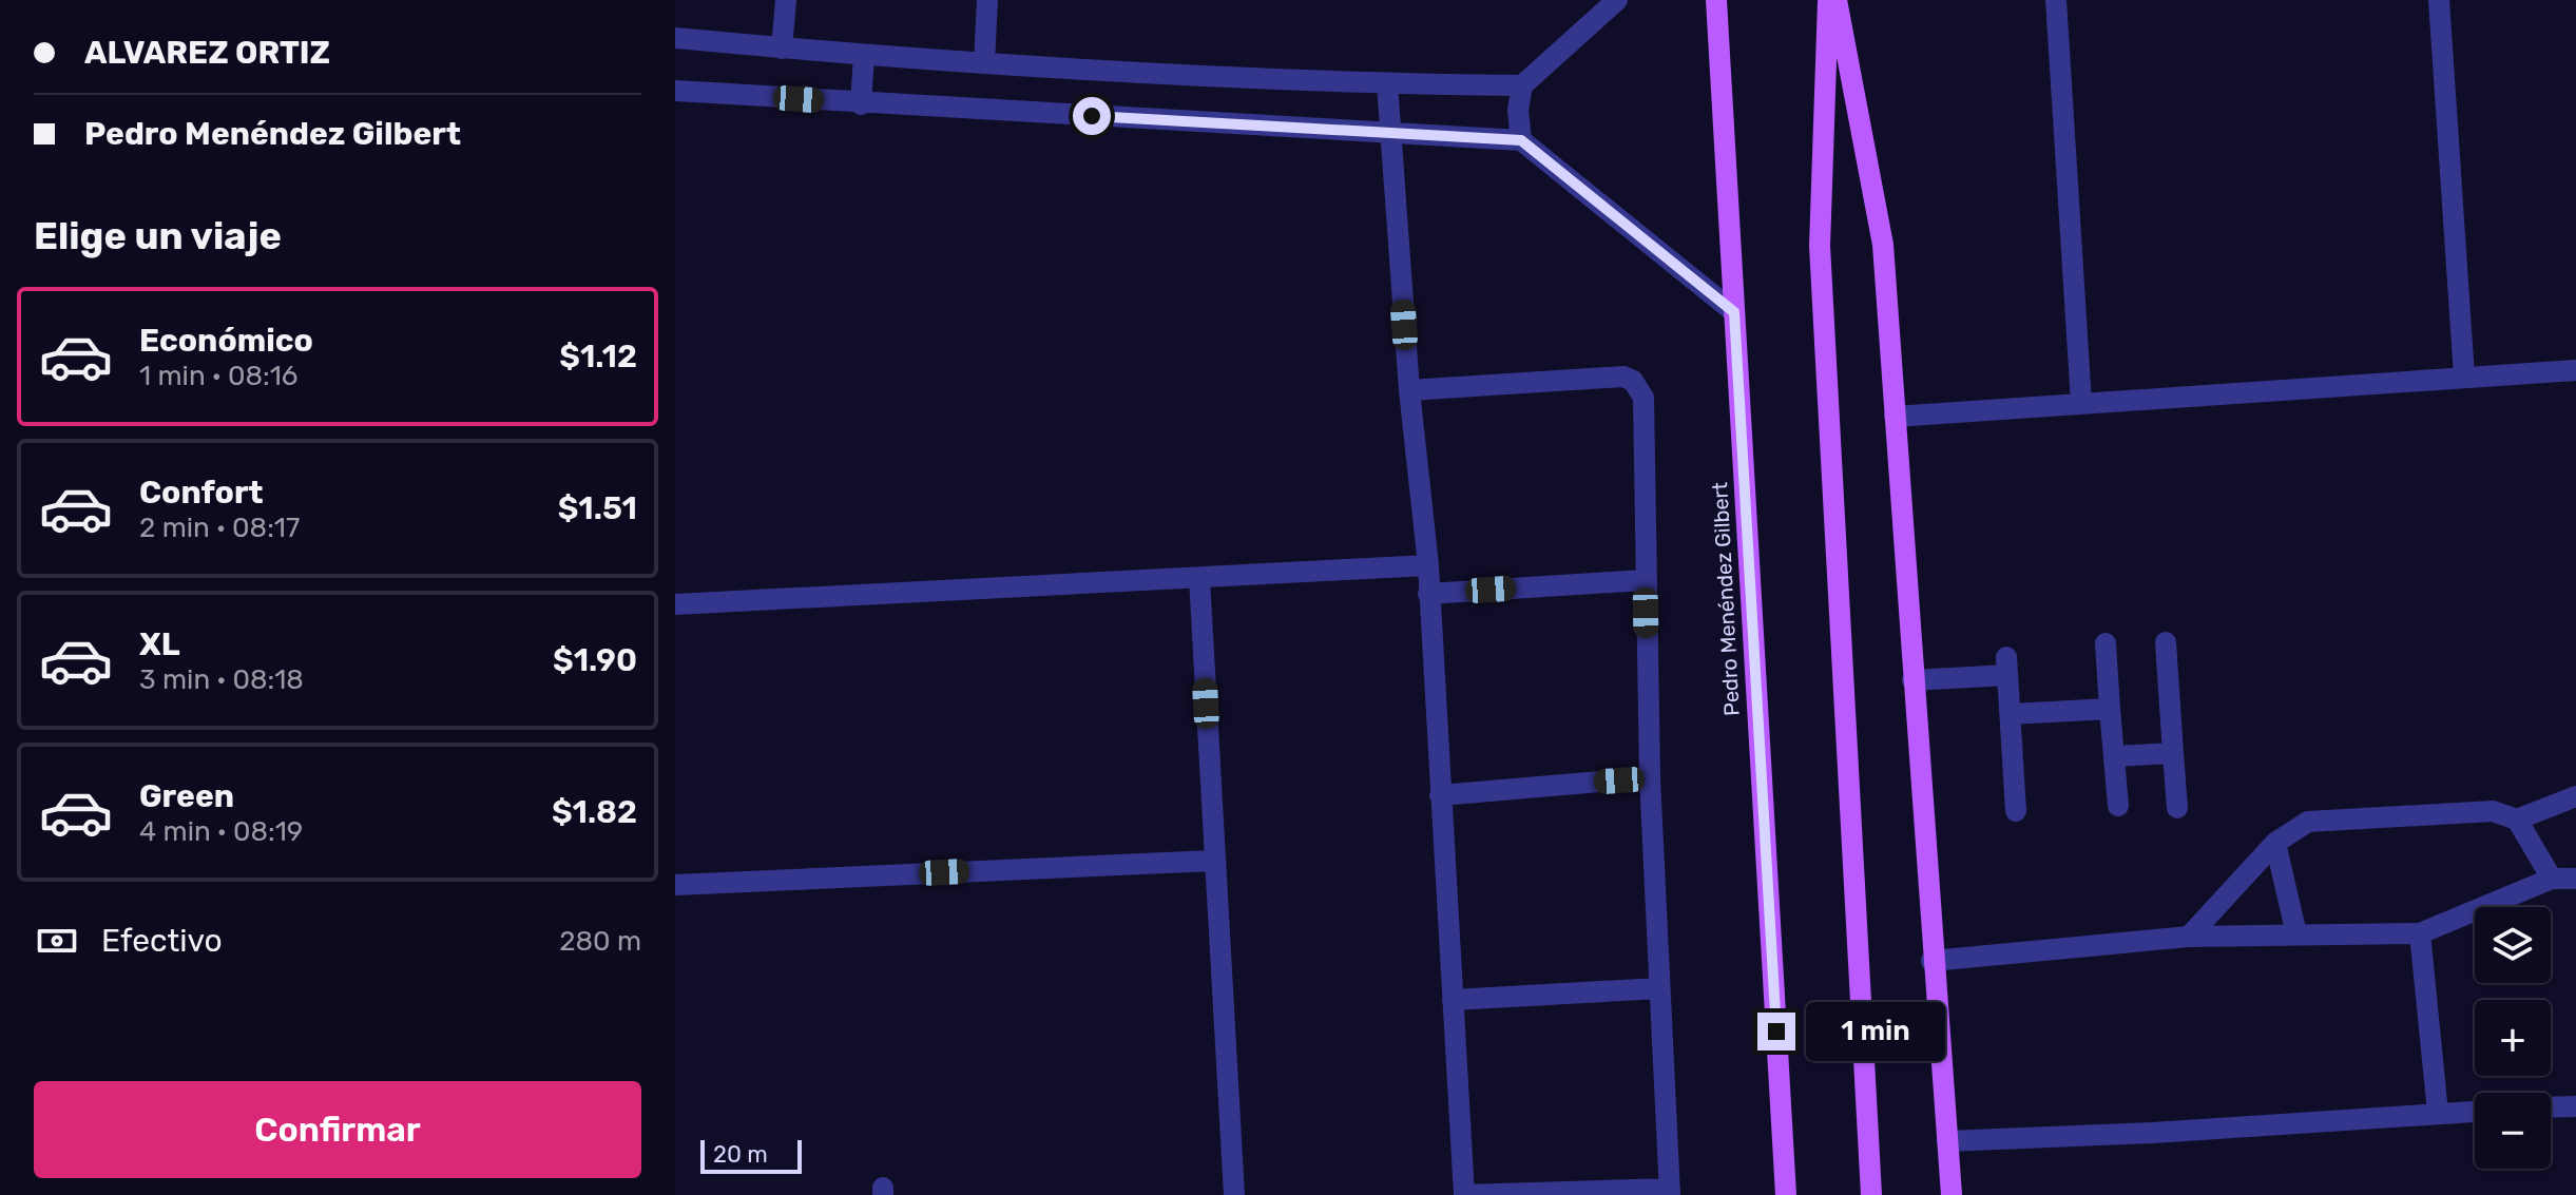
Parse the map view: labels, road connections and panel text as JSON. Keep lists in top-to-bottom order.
{
  "streets": {
    "main road": ["Pedro Menéndez Gilbert"]
  },
  "scale_bar": "20 m",
  "page": {
    "banner": ["ALVAREZ ORTIZ", "Pedro Menéndez Gilbert"],
    "heading": "Elige un viaje",
    "list": [
      {
        "name": "Económico",
        "note": "1 min · 08:16",
        "value": "$1.12"
      },
      {
        "name": "Confort",
        "note": "2 min · 08:17",
        "value": "$1.51"
      },
      {
        "name": "XL",
        "note": "3 min · 08:18",
        "value": "$1.90"
      },
      {
        "name": "Green",
        "note": "4 min · 08:19",
        "value": "$1.82"
      }
    ],
    "pay": ["Efectivo", "280 m"],
    "map_buttons": ["+", "−"],
    "bubble": "1 min",
    "buttons": "Confirmar",
    "scale": "20 m"
  }
}
